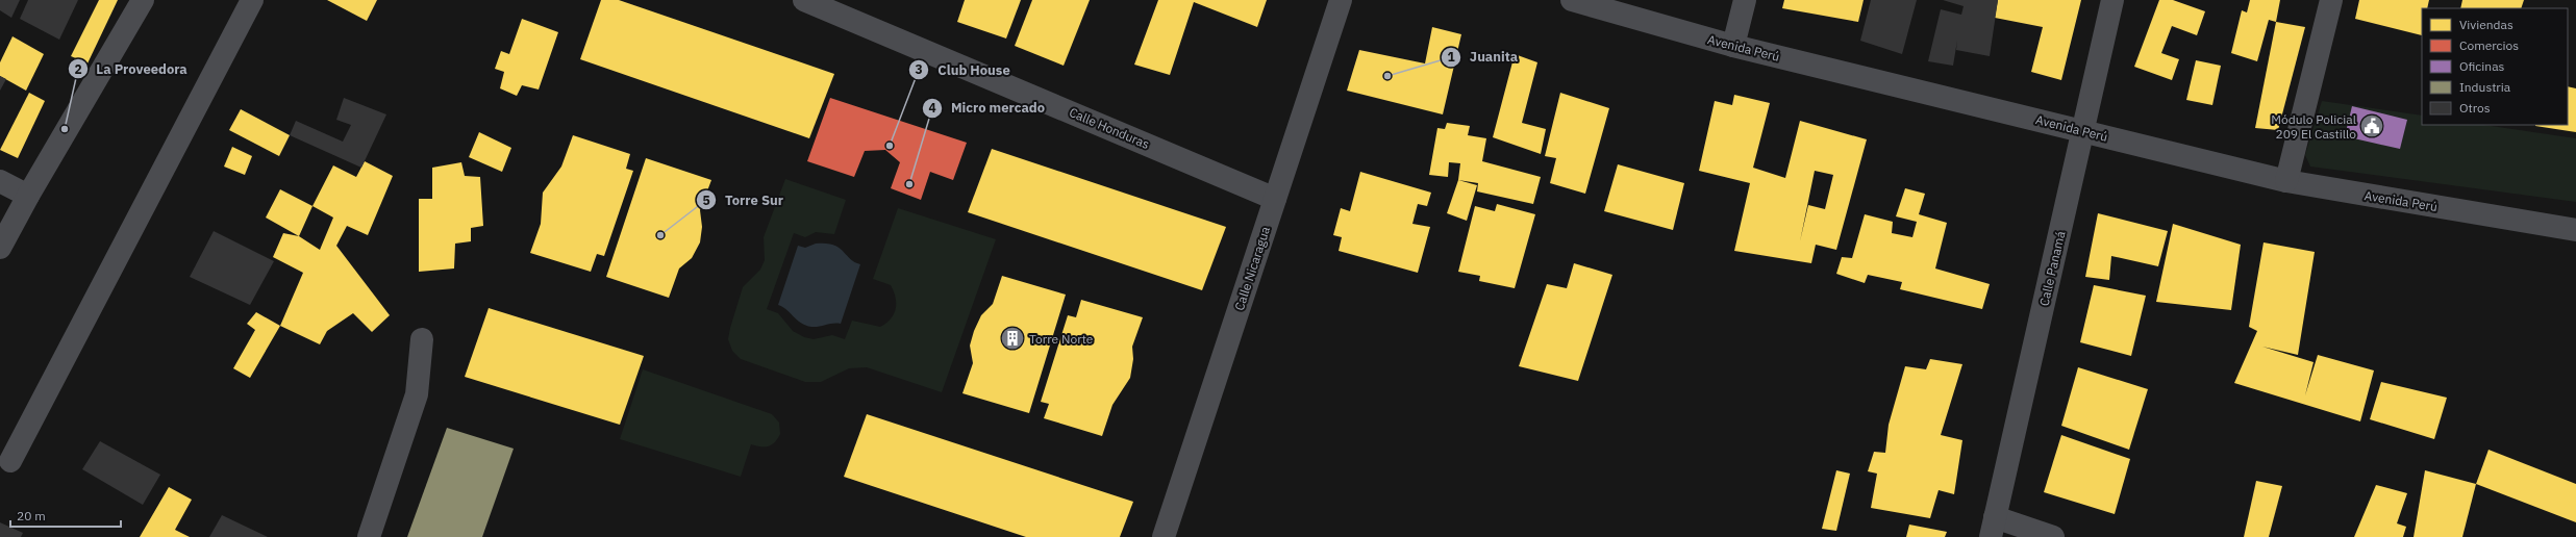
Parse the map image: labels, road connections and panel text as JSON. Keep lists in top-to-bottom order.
{
  "streets": {
    "street": [
      "Avenida Perú",
      "Calle Honduras",
      "Calle Nicaragua",
      "Calle Panamá"
    ]
  },
  "crossings": [
    ["Avenida Perú", "Calle Panamá"],
    ["Calle Honduras", "Calle Nicaragua"]
  ],
  "places": {
    "other": [
      "Juanita",
      "La Proveedora",
      "Club House",
      "Micro mercado",
      "Torre Sur"
    ],
    "public building": ["Módulo Policial 209 El Castillo"],
    "building": ["Torre Norte"]
  },
  "legend": [
    "Viviendas",
    "Comercios",
    "Oficinas",
    "Industria",
    "Otros"
  ],
  "scale_bar": "20 m"
}
